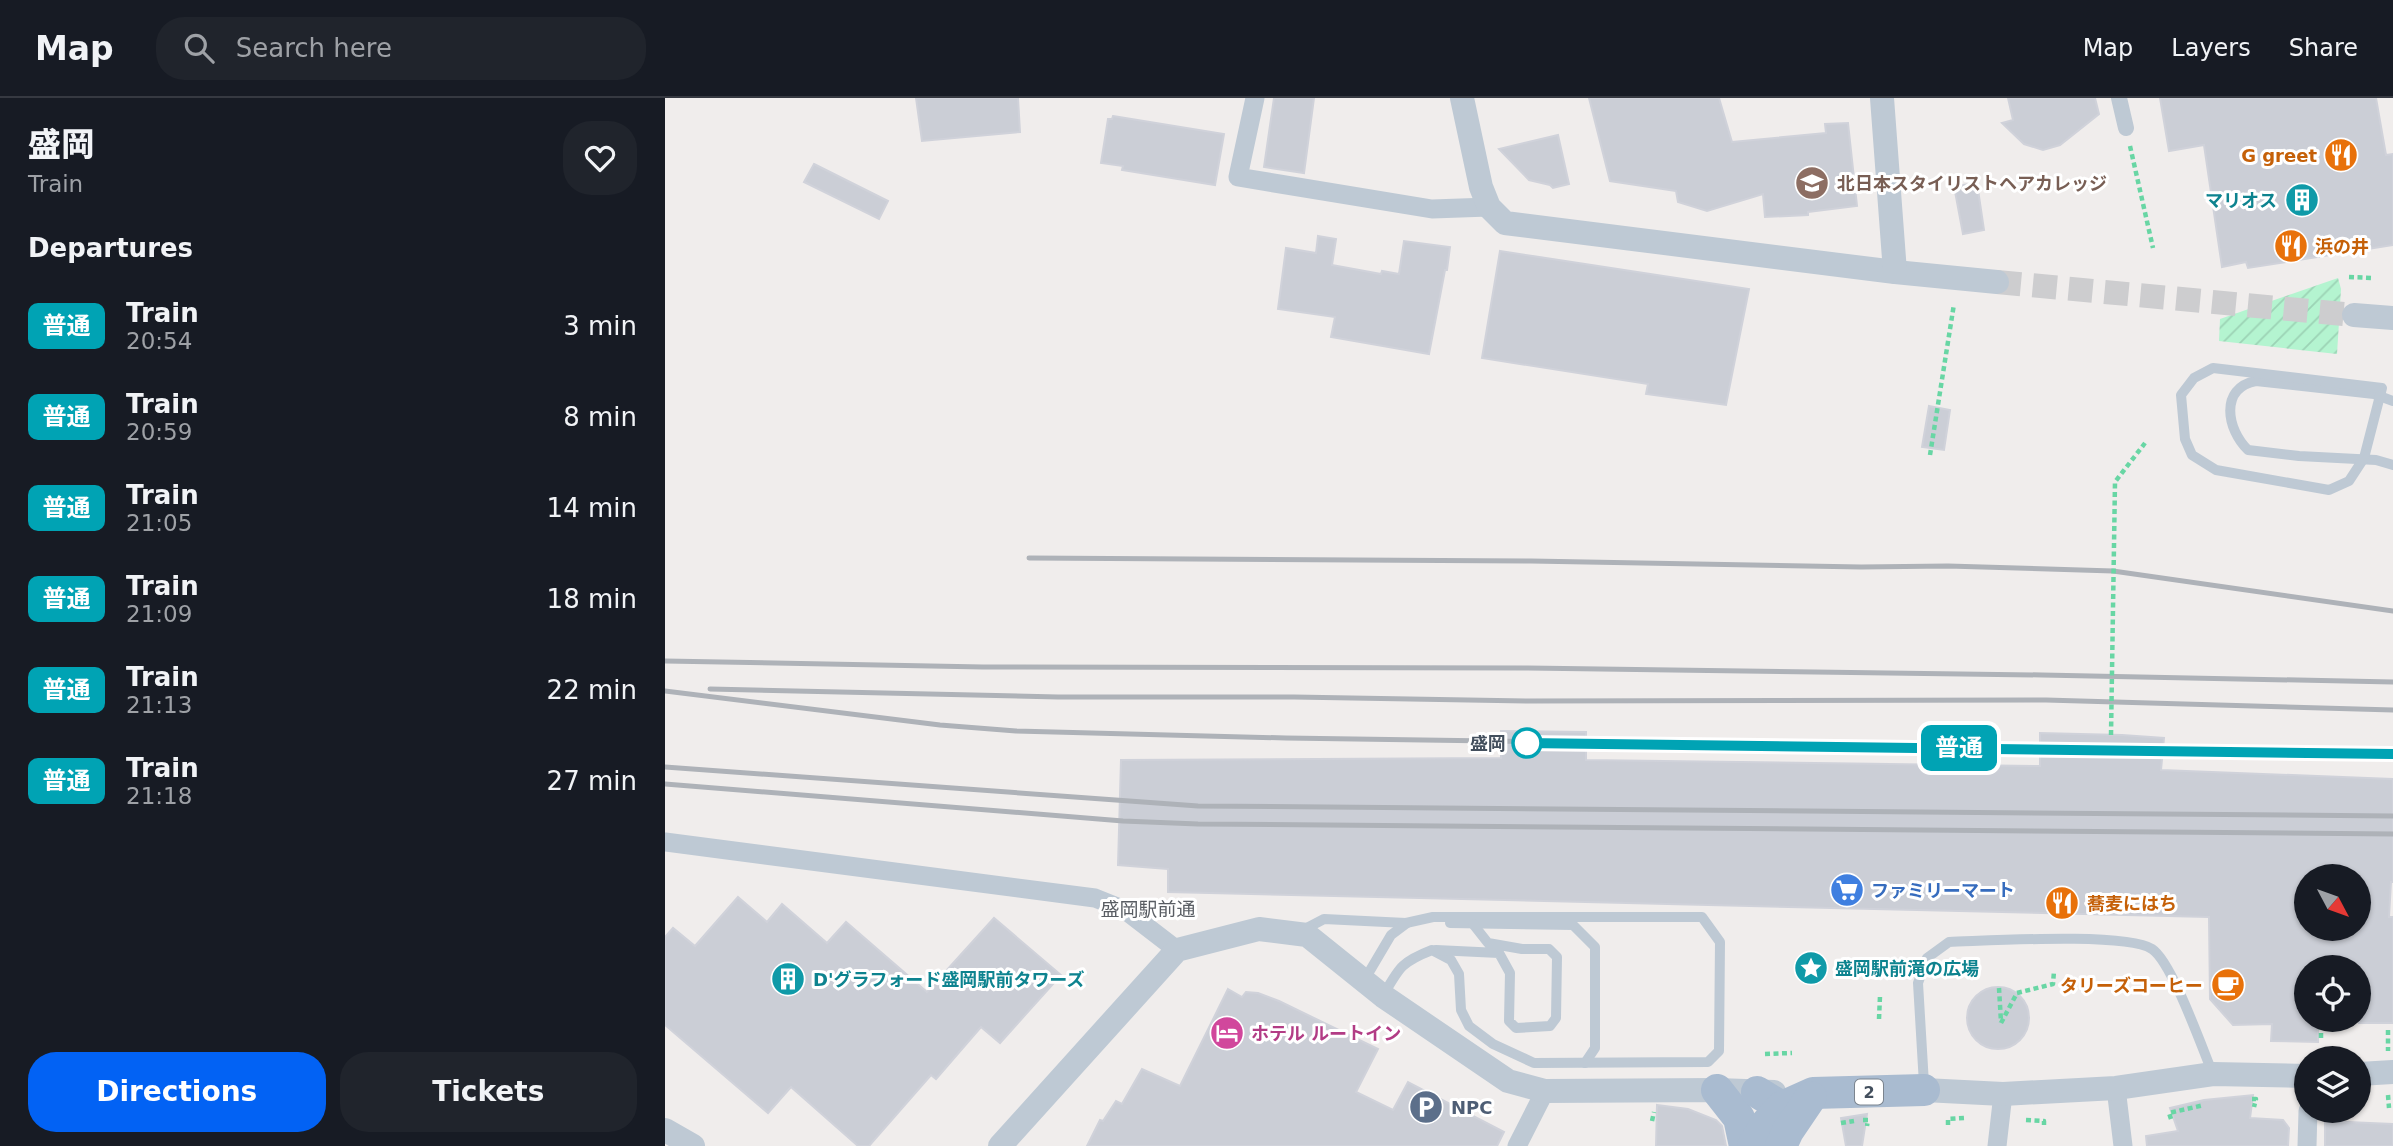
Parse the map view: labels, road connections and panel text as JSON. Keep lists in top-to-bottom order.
{
  "streets": {
    "main road": ["2"]
  },
  "districts": ["盛岡駅前通"],
  "places": {
    "restaurant": ["G greet", "浜の井", "蕎麦にはち"],
    "school or university": ["北日本スタイリストヘアカレッジ"],
    "building": ["マリオス", "D'グラフォード盛岡駅前タワーズ"],
    "other": ["盛岡"],
    "supermarket": ["ファミリーマート"],
    "place": ["盛岡駅前滝の広場"],
    "cafe": ["タリーズコーヒー"],
    "hotel": ["ホテル ルートイン"],
    "parking": ["NPC"]
  },
  "north": "bottom right",
  "page": {
    "header": "Map",
    "search": "Search here",
    "nav": ["Map", "Layers", "Share"],
    "heading": [
      ["盛岡", "Train"],
      "Departures"
    ],
    "on_map": "普通",
    "list": [
      {
        "mark": "普通",
        "name": "Train",
        "note": "20:54",
        "value": "3 min"
      },
      {
        "mark": "普通",
        "name": "Train",
        "note": "20:59",
        "value": "8 min"
      },
      {
        "mark": "普通",
        "name": "Train",
        "note": "21:05",
        "value": "14 min"
      },
      {
        "mark": "普通",
        "name": "Train",
        "note": "21:09",
        "value": "18 min"
      },
      {
        "mark": "普通",
        "name": "Train",
        "note": "21:13",
        "value": "22 min"
      },
      {
        "mark": "普通",
        "name": "Train",
        "note": "21:18",
        "value": "27 min"
      }
    ],
    "buttons": ["Directions", "Tickets"]
  }
}
